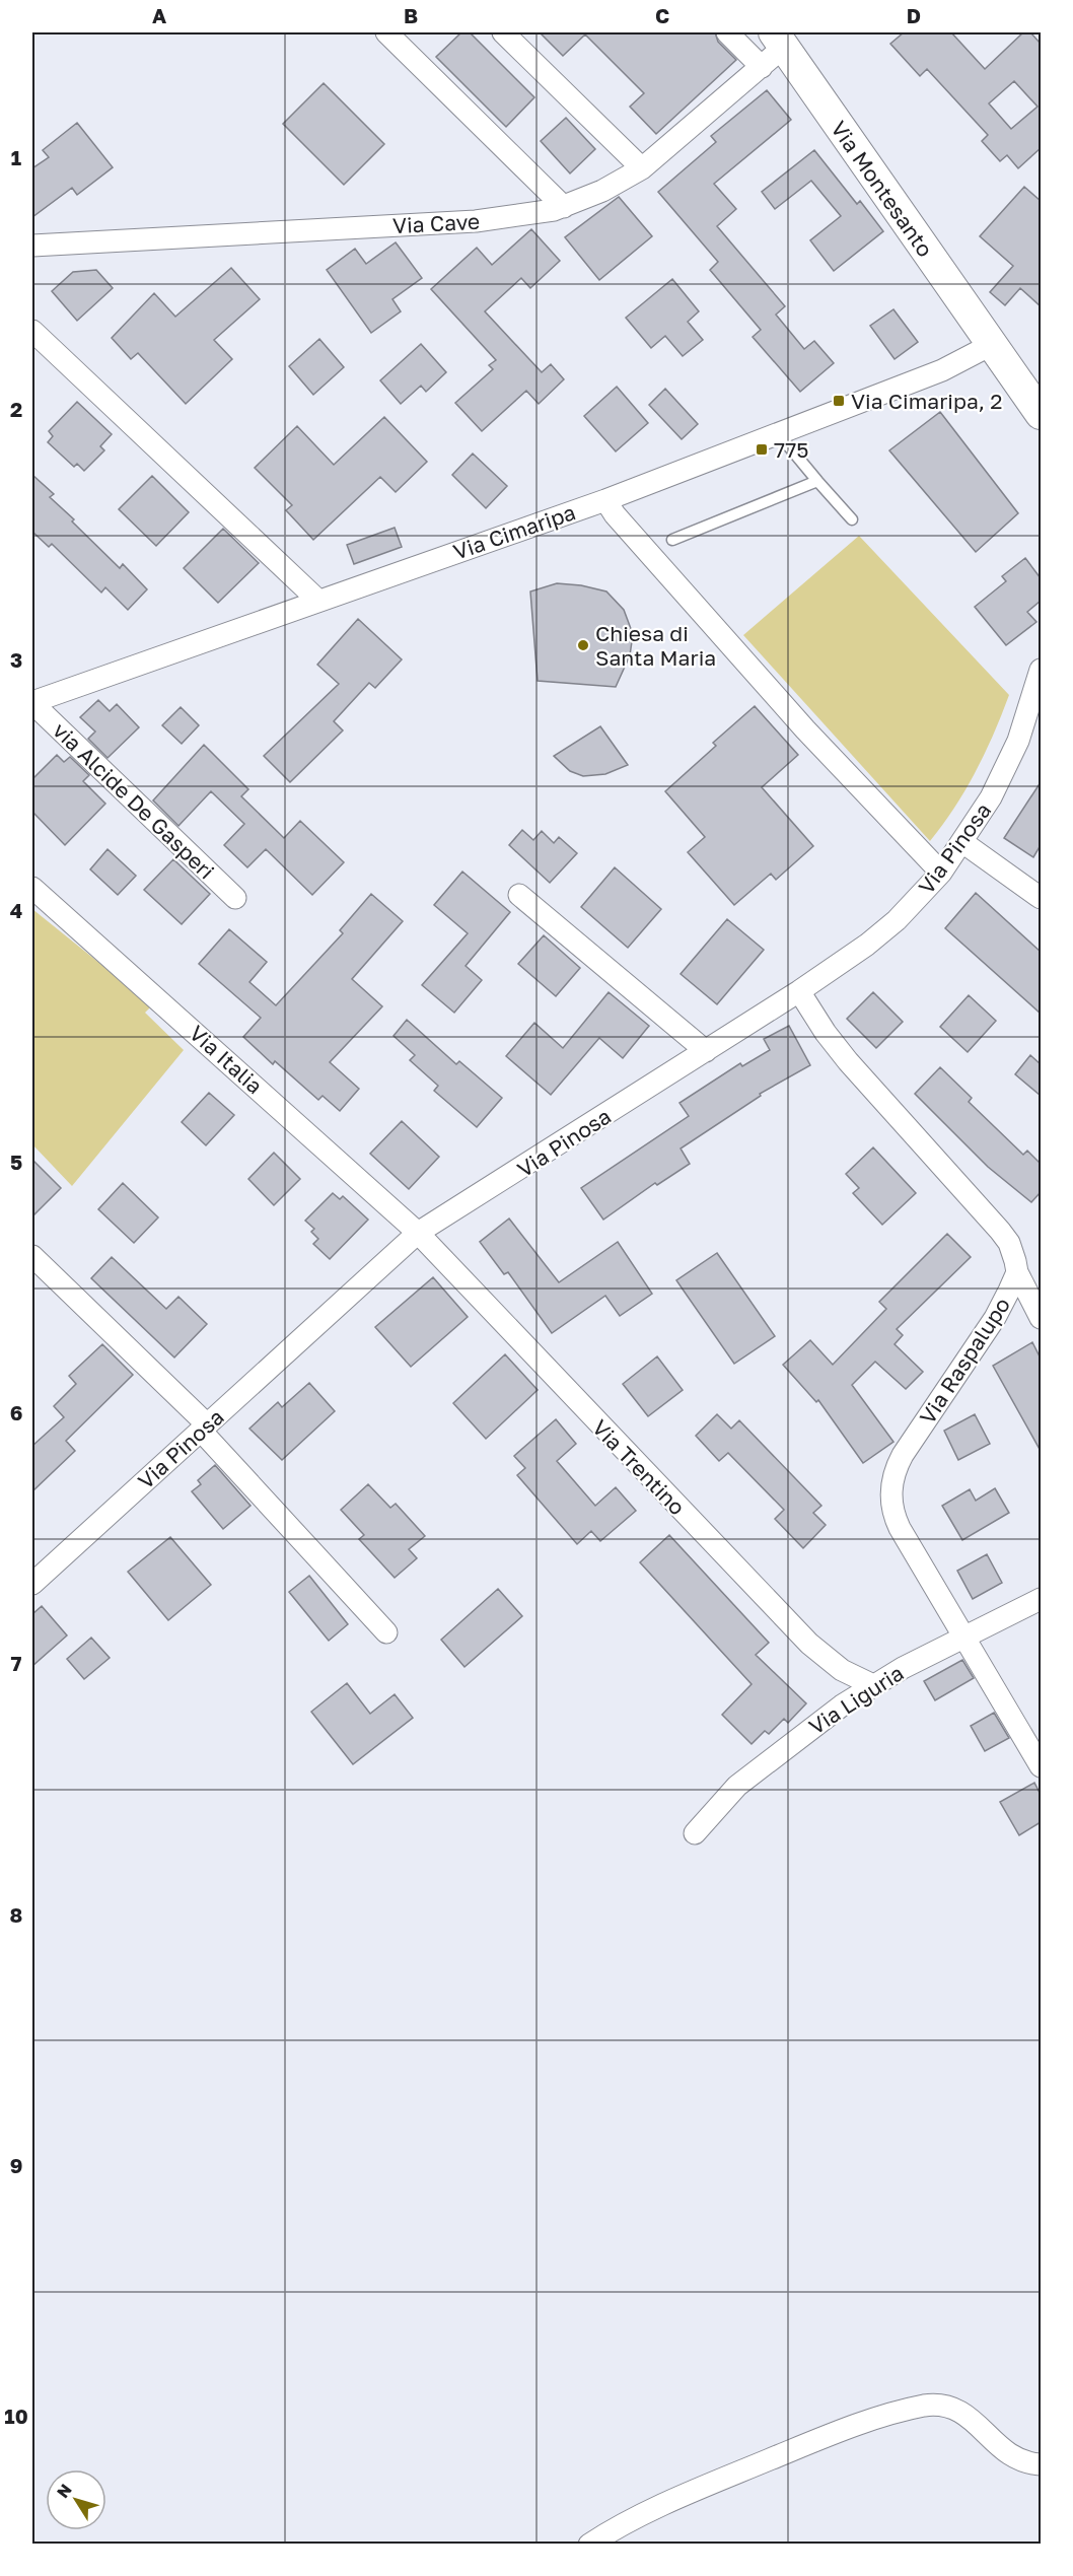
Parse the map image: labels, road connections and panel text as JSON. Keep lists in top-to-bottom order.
{
  "streets": {
    "street": [
      "Via Montesanto",
      "Via Cave",
      "Via Cimaripa",
      "via Alcide De Gasperi",
      "Via Pinosa",
      "Via Italia",
      "Via Raspalupo",
      "Via Trentino",
      "Via Liguria"
    ]
  },
  "crossings": [
    ["Via Montesanto", "Via Cave"],
    ["Via Montesanto", "Via Cimaripa"],
    ["Via Cimaripa", "via Alcide De Gasperi"],
    ["Via Pinosa", "Via Italia"],
    ["Via Pinosa", "Via Raspalupo"],
    ["Via Pinosa", "Via Trentino"],
    ["Via Italia", "Via Trentino"],
    ["Via Raspalupo", "Via Liguria"],
    ["Via Trentino", "Via Liguria"]
  ],
  "places": {
    "transit": ["Via Cimaripa, 2", "775"],
    "other": ["Chiesa di Santa Maria"]
  },
  "north": "top left",
  "grid": {
    "columns": [
      "A",
      "B",
      "C",
      "D"
    ],
    "rows": [
      "1",
      "2",
      "3",
      "4",
      "5",
      "6",
      "7",
      "8",
      "9",
      "10"
    ]
  }
}
